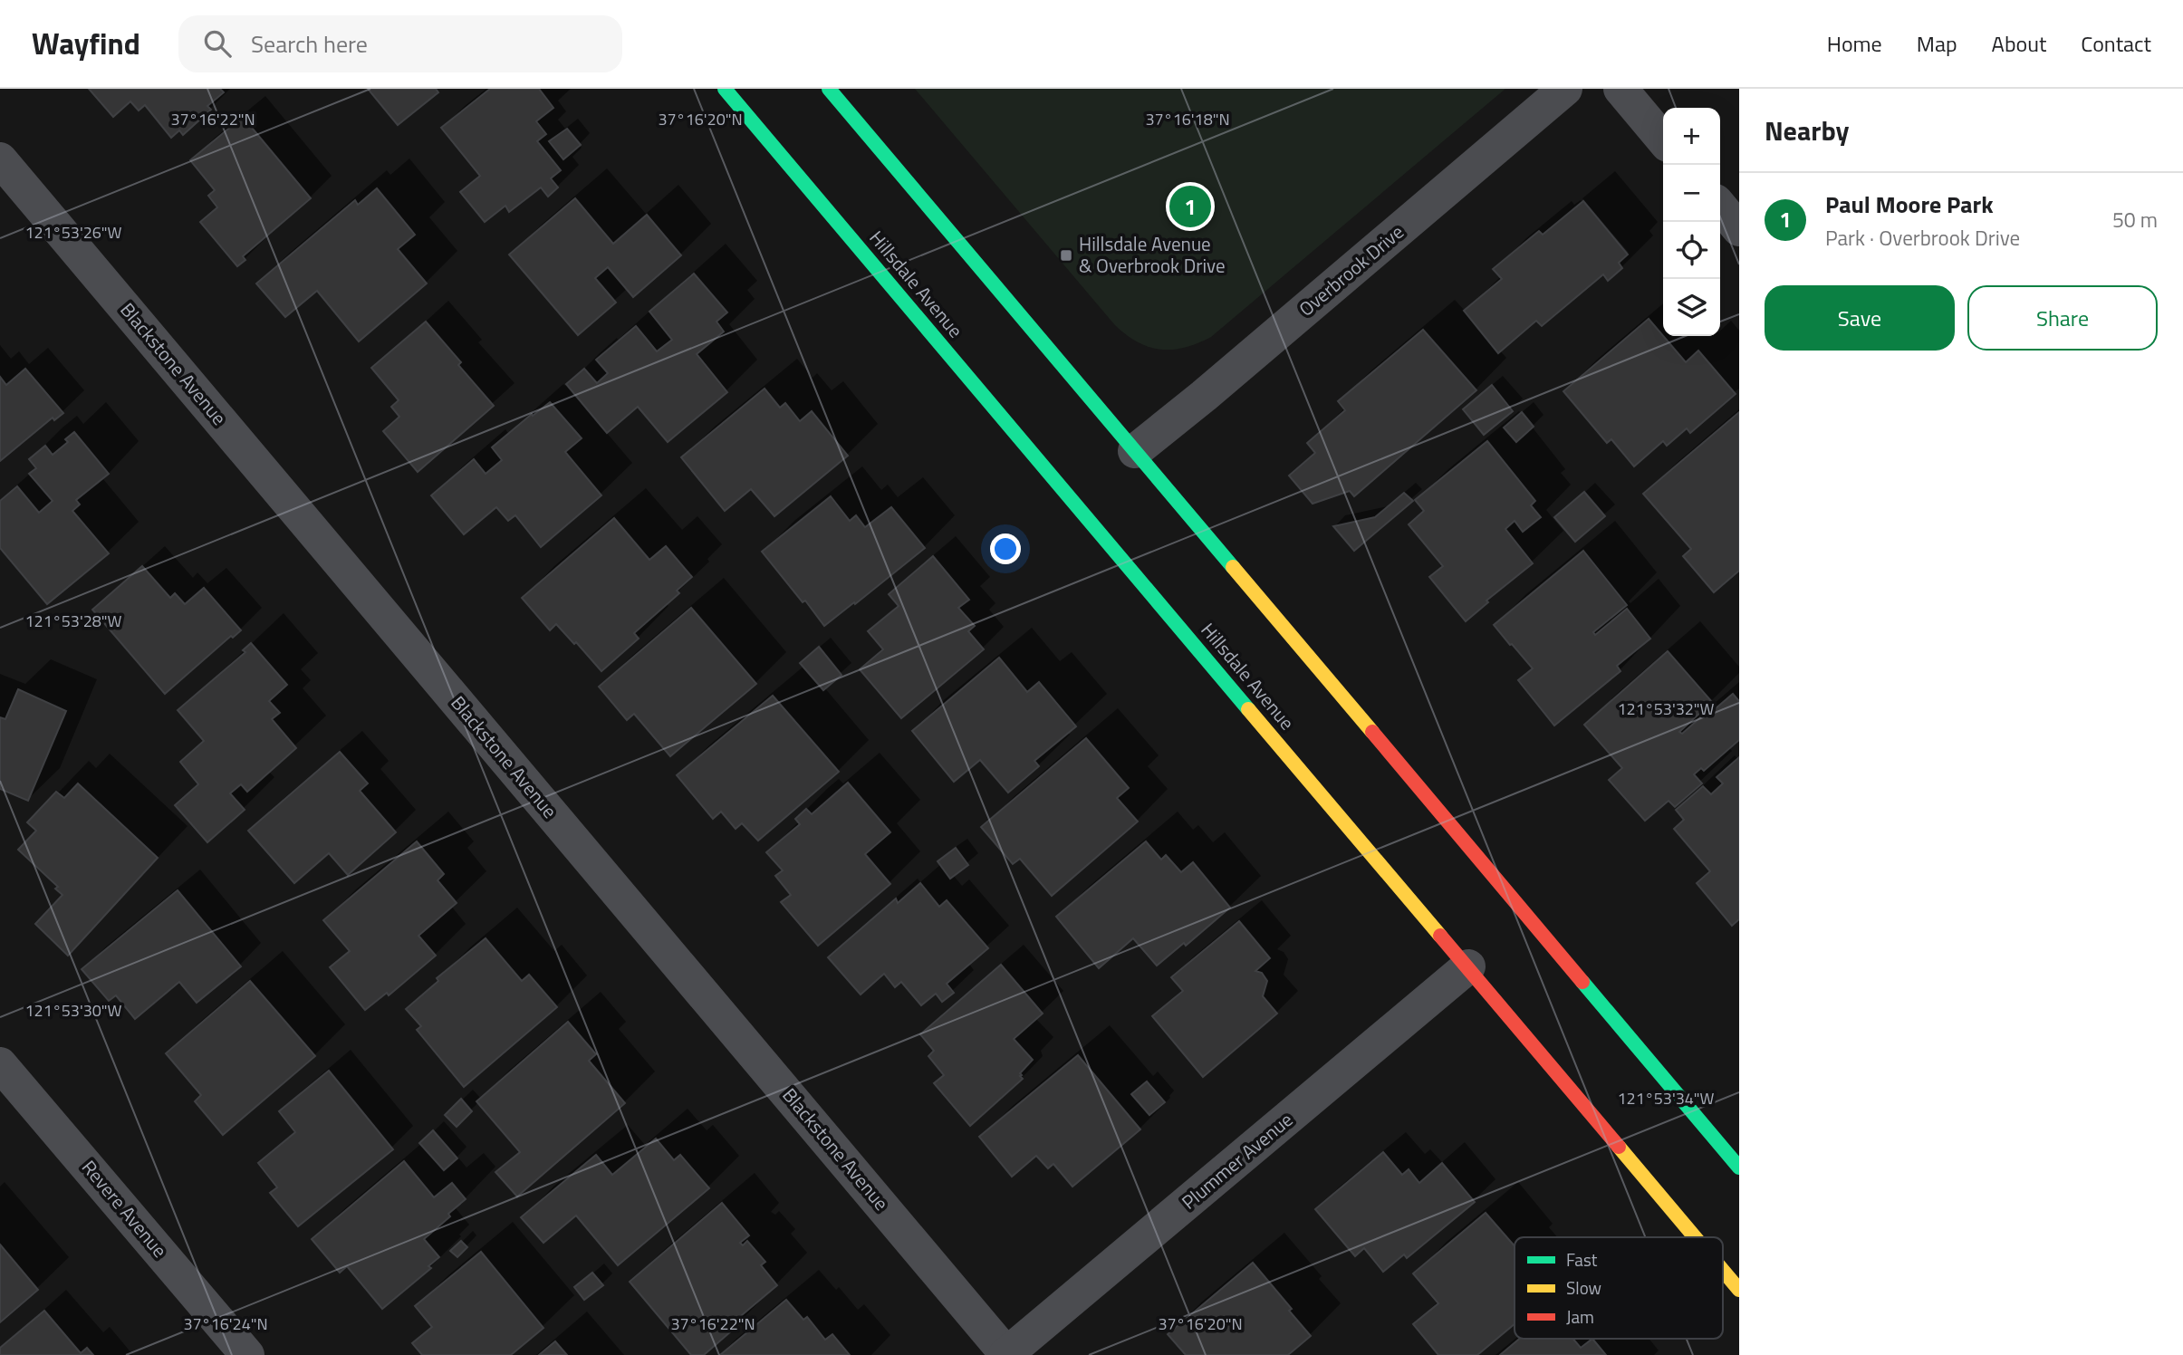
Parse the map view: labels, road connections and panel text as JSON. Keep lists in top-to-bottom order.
{
  "streets": {
    "highway": ["Hillsdale Avenue"],
    "street": [
      "Overbrook Drive",
      "Blackstone Avenue",
      "Plummer Avenue",
      "Revere Avenue"
    ]
  },
  "crossings": [
    ["Hillsdale Avenue", "Plummer Avenue"],
    ["Blackstone Avenue", "Plummer Avenue"]
  ],
  "places": {
    "transit": ["Hillsdale Avenue & Overbrook Drive"]
  },
  "legend": ["Fast", "Slow", "Jam"],
  "page": {
    "header": "Wayfind",
    "search": "Search here",
    "nav": [
      "Home",
      "Map",
      "About",
      "Contact"
    ],
    "heading": "Nearby",
    "map_buttons": ["+", "−"],
    "list": [
      {
        "mark": "1",
        "name": "Paul Moore Park",
        "note": "Park · Overbrook Drive",
        "value": "50 m"
      }
    ],
    "pins": "1",
    "buttons": ["Save", "Share"]
  },
  "coordinates": [
    "37°16'22\"N",
    "37°16'20\"N",
    "37°16'18\"N",
    "121°53'26\"W",
    "121°53'28\"W",
    "121°53'32\"W",
    "121°53'30\"W",
    "121°53'34\"W",
    "37°16'24\"N"
  ]
}
